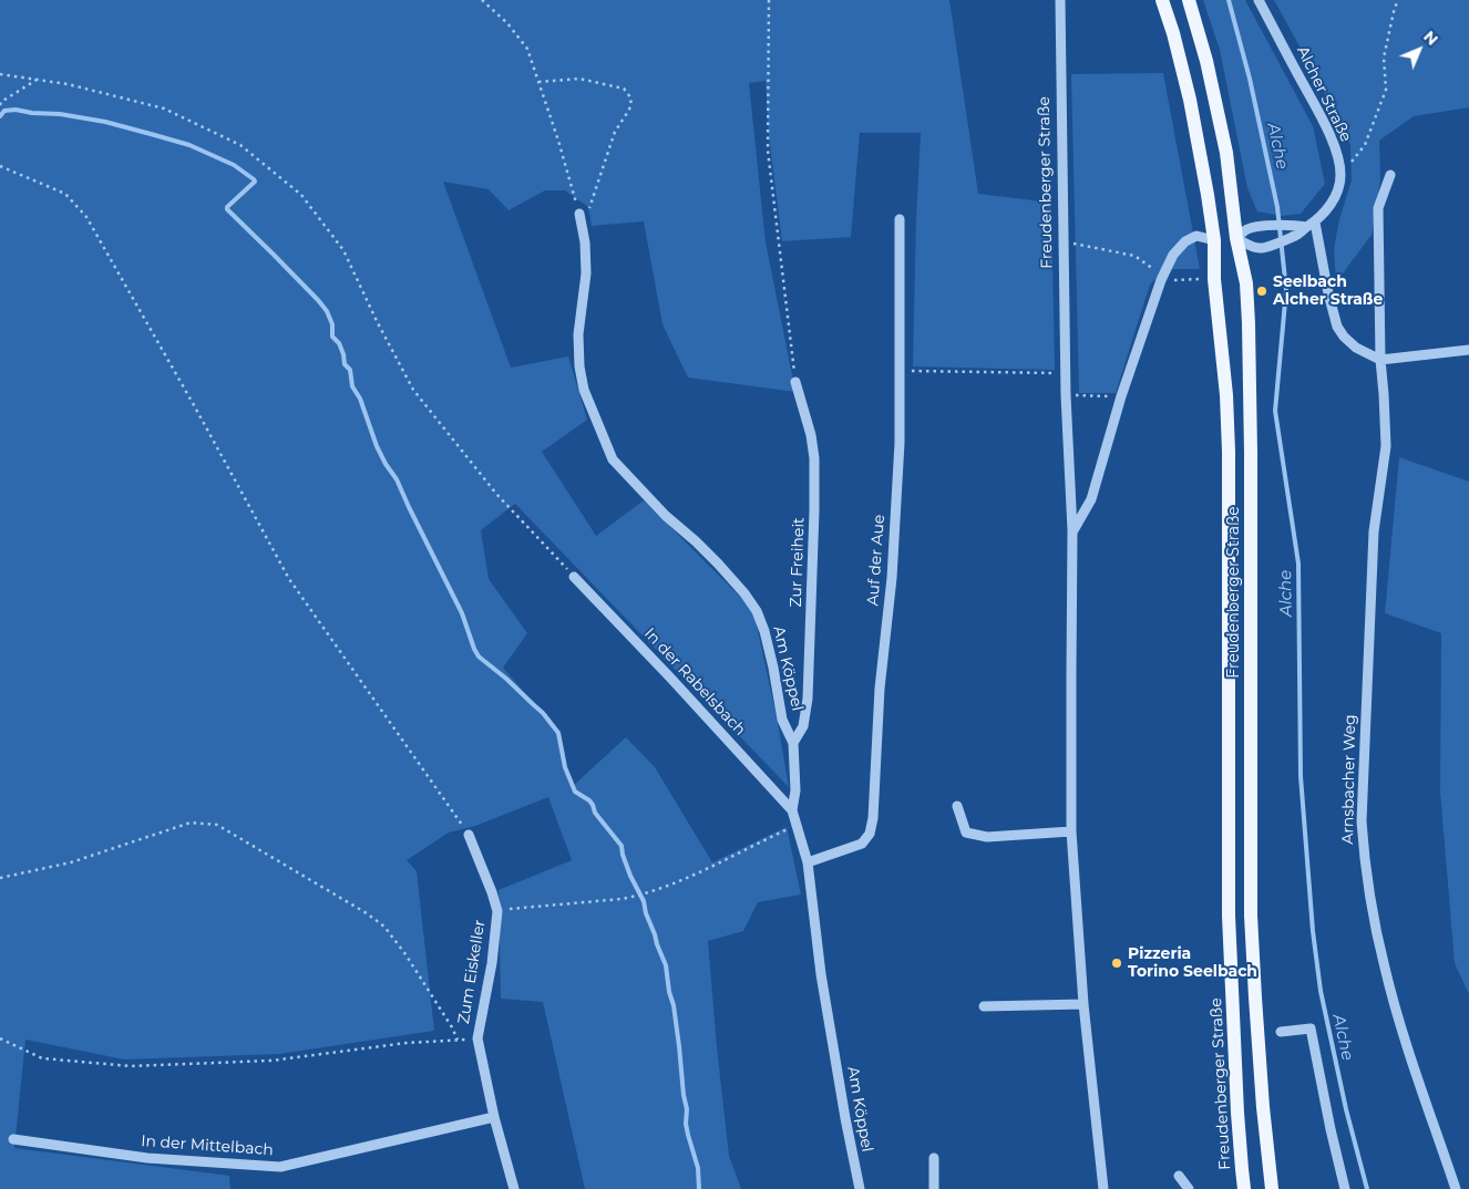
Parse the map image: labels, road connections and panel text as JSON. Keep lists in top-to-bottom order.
{
  "streets": {
    "main road": ["Freudenberger Straße"],
    "street": [
      "Alcher Straße",
      "Auf der Aue",
      "Zur Freiheit",
      "Am Köppel",
      "In der Rabelsbach",
      "Arnsbacher Weg",
      "Zum Eiskeller",
      "In der Mittelbach"
    ]
  },
  "crossings": [
    ["Auf der Aue", "Am Köppel"],
    ["Zur Freiheit", "Am Köppel"],
    ["Am Köppel", "In der Rabelsbach"],
    ["Zum Eiskeller", "In der Mittelbach"]
  ],
  "water": ["Alche"],
  "places": ["Seelbach Alcher Straße", "Pizzeria Torino Seelbach"],
  "north": "top right"
}
